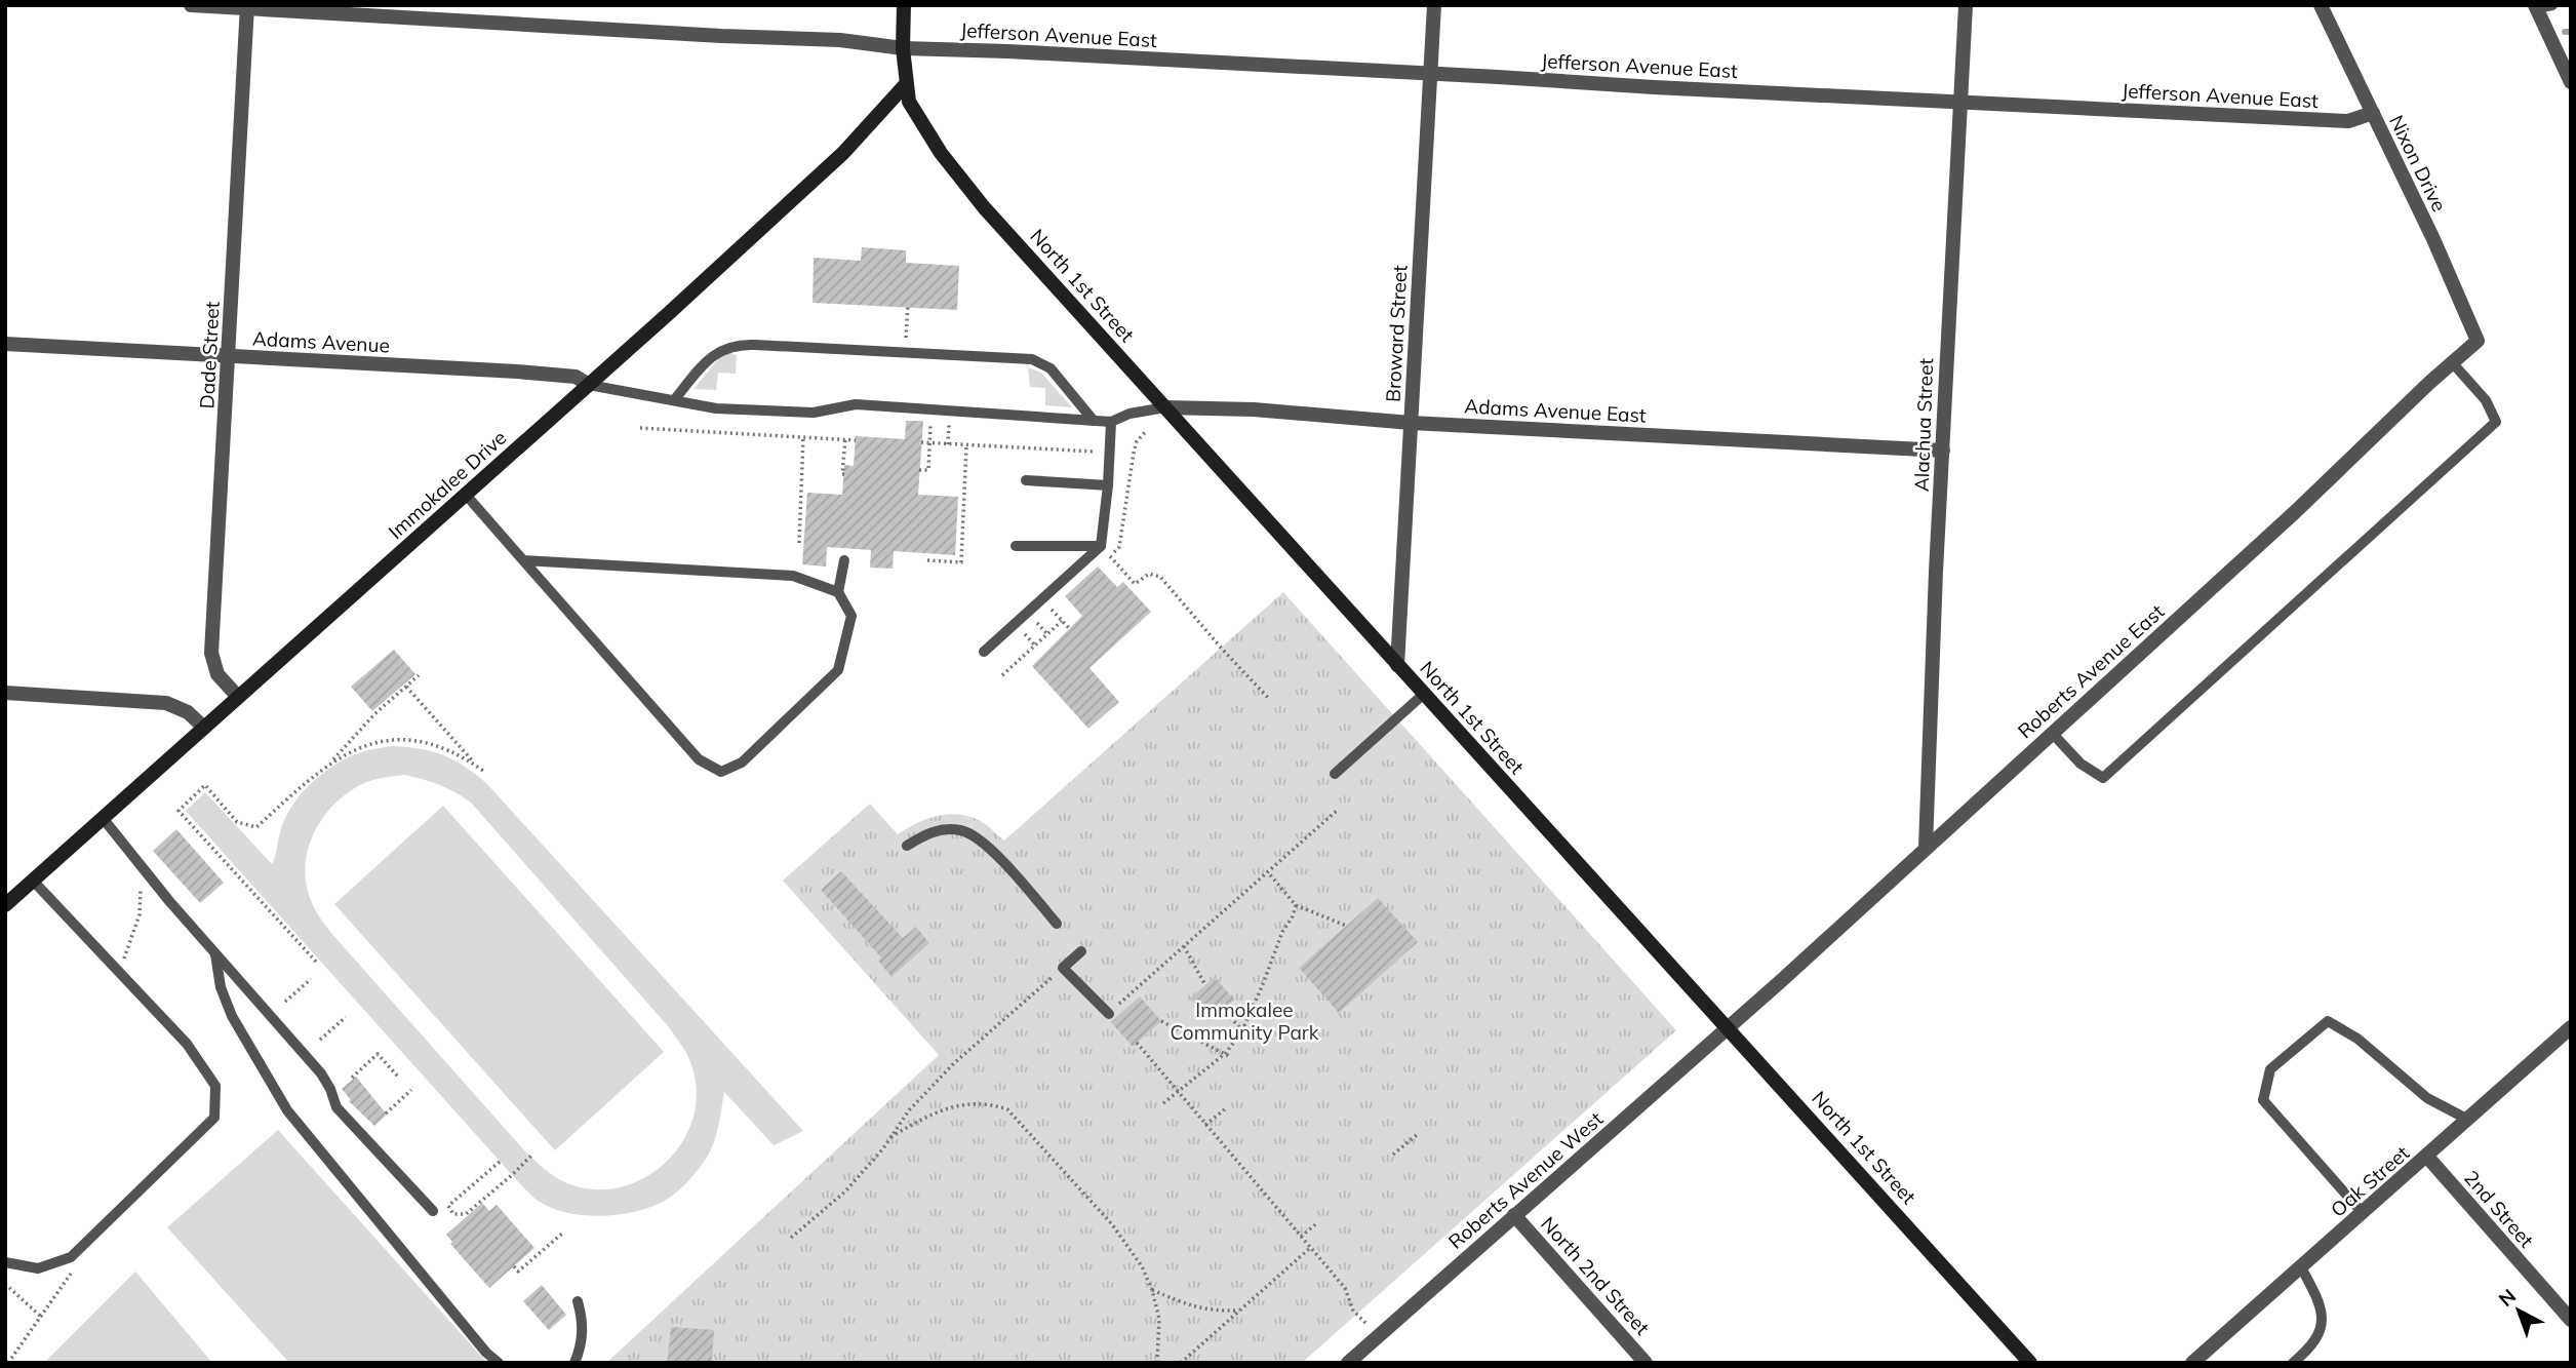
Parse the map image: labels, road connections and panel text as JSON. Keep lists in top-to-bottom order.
{
  "streets": {
    "street": [
      "Jefferson Avenue East",
      "Nixon Drive",
      "North 1st Street",
      "Broward Street",
      "Adams Avenue",
      "Dade Street",
      "Adams Avenue East",
      "Alachua Street",
      "Immokalee Drive",
      "Roberts Avenue East",
      "Roberts Avenue West",
      "Oak Street",
      "2nd Street",
      "North 2nd Street"
    ]
  },
  "crossings": [
    ["Jefferson Avenue East", "Nixon Drive"],
    ["Jefferson Avenue East", "North 1st Street"],
    ["Jefferson Avenue East", "Broward Street"],
    ["Jefferson Avenue East", "Dade Street"],
    ["Jefferson Avenue East", "Alachua Street"],
    ["Nixon Drive", "Roberts Avenue East"],
    ["North 1st Street", "Broward Street"],
    ["North 1st Street", "Adams Avenue East"],
    ["North 1st Street", "Immokalee Drive"],
    ["North 1st Street", "Roberts Avenue East"],
    ["North 1st Street", "Roberts Avenue West"],
    ["Broward Street", "Adams Avenue East"],
    ["Adams Avenue", "Dade Street"],
    ["Adams Avenue", "Immokalee Drive"],
    ["Dade Street", "Immokalee Drive"],
    ["Adams Avenue East", "Alachua Street"],
    ["Alachua Street", "Roberts Avenue East"],
    ["Roberts Avenue East", "Roberts Avenue West"],
    ["Roberts Avenue West", "North 2nd Street"],
    ["Oak Street", "2nd Street"]
  ],
  "parks": ["Immokalee Community Park"],
  "north": "top left"
}
